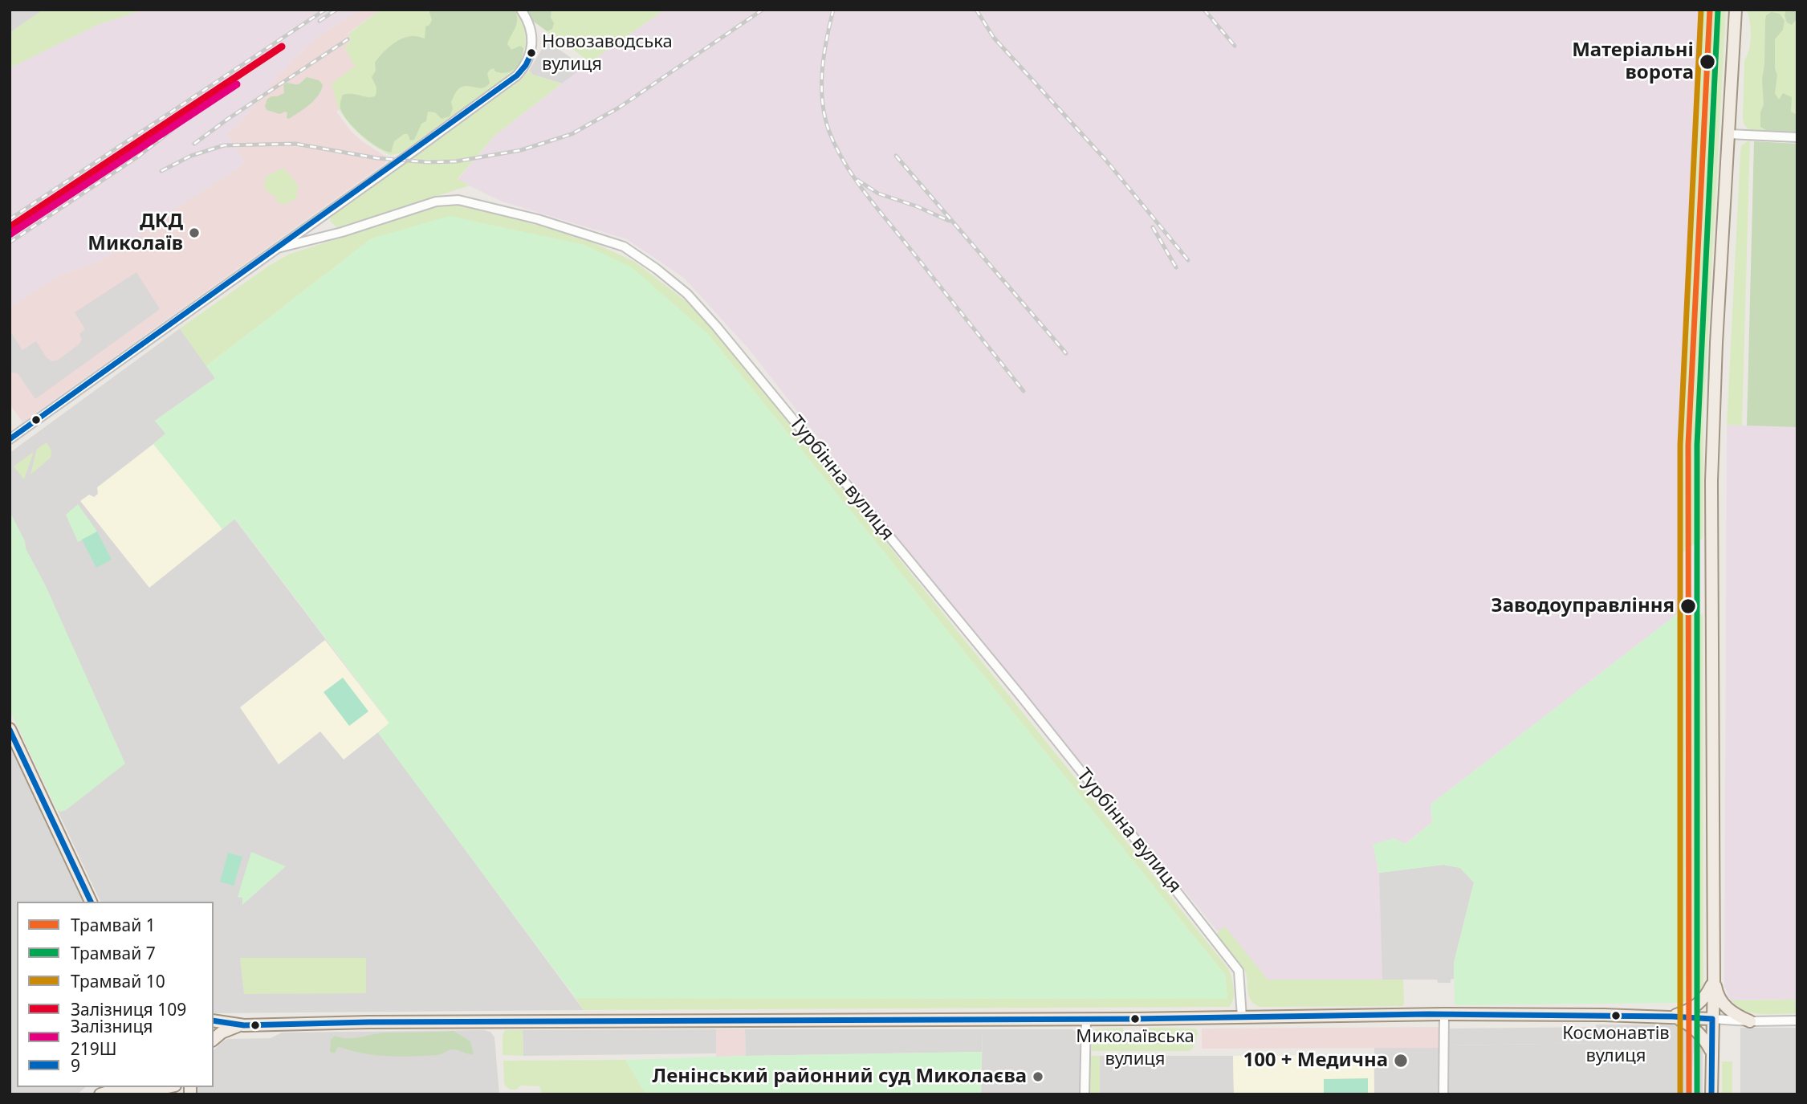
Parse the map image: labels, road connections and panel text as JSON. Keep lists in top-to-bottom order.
{
  "streets": {
    "street": ["Турбінна вулиця"]
  },
  "places": [
    "Новозаводська вулиця",
    "Матеріальні ворота",
    "ДКД Миколаїв",
    "Заводоуправління",
    "Космонавтів вулиця",
    "Миколаївська вулиця",
    "100 + Медична",
    "Ленінський районний суд Миколаєва"
  ],
  "lines": [
    "tram line 1",
    "tram line 10",
    "tram line 7",
    "rail line 109",
    "transit line 9",
    "rail line 219Ш"
  ],
  "legend": [
    "Трамвай 1",
    "Трамвай 7",
    "Трамвай 10",
    "Залізниця 109",
    "Залізниця 219Ш",
    "9"
  ]
}
